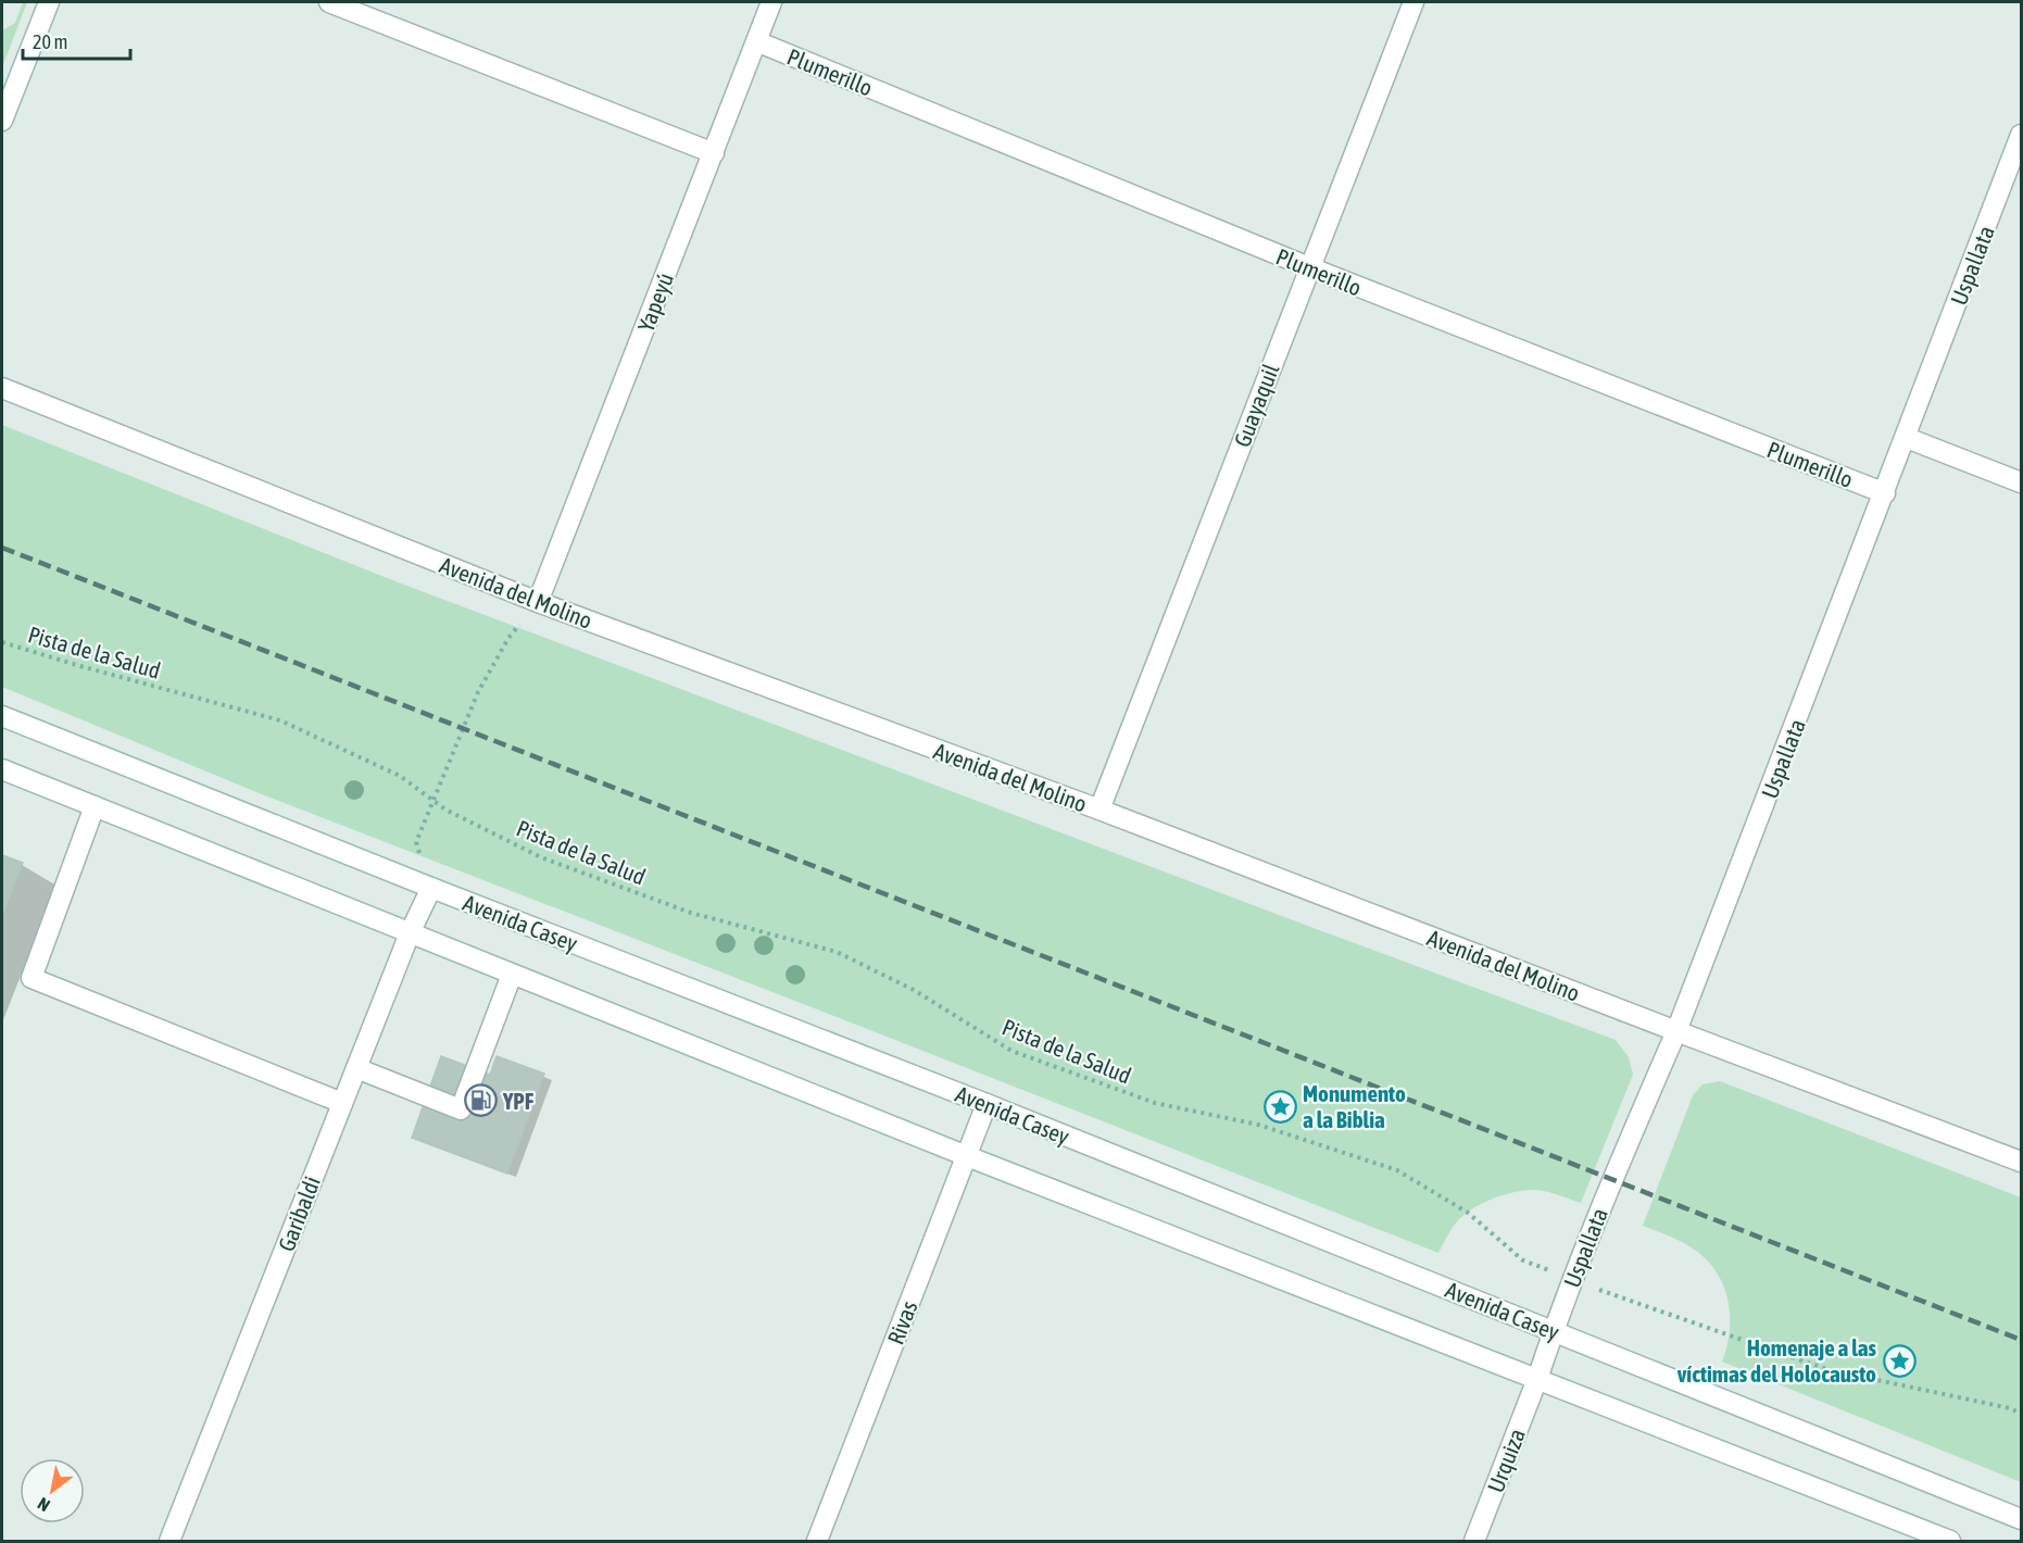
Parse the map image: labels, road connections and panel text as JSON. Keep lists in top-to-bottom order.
{
  "streets": {
    "street": [
      "Plumerillo",
      "Uspallata",
      "Yapeyú",
      "Guayaquil",
      "Avenida del Molino",
      "Avenida Casey",
      "Garibaldi",
      "Rivas",
      "Urquiza"
    ],
    "path": ["Pista de la Salud"]
  },
  "crossings": [
    ["Plumerillo", "Uspallata"],
    ["Plumerillo", "Yapeyú"],
    ["Plumerillo", "Guayaquil"],
    ["Uspallata", "Avenida del Molino"],
    ["Uspallata", "Pista de la Salud"],
    ["Uspallata", "Avenida Casey"],
    ["Uspallata", "Urquiza"],
    ["Yapeyú", "Avenida del Molino"],
    ["Guayaquil", "Avenida del Molino"],
    ["Avenida Casey", "Garibaldi"],
    ["Avenida Casey", "Rivas"]
  ],
  "places": {
    "fuel station": ["YPF"],
    "place": ["Monumento a la Biblia", "Homenaje a las víctimas del Holocausto"]
  },
  "scale_bar": "20 m",
  "north": "bottom left"
}
